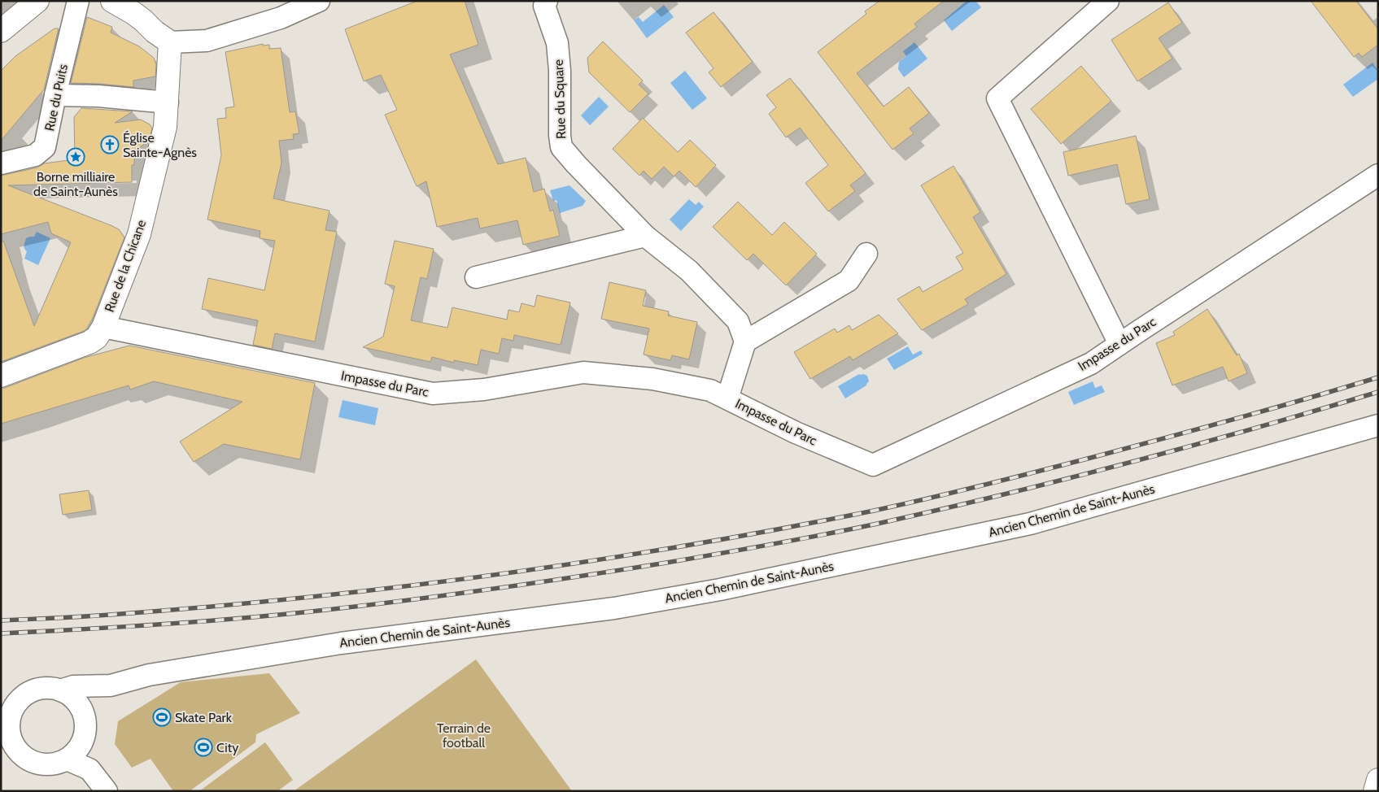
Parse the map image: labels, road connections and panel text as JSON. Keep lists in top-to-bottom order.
{
  "streets": {
    "main road": ["Rue de la Chicane"],
    "street": [
      "Rue du Puits",
      "Rue du Square",
      "Impasse du Parc",
      "Ancien Chemin de Saint-Aunès"
    ]
  },
  "crossings": [
    ["Rue de la Chicane", "Impasse du Parc"]
  ],
  "parks": ["Terrain de football"],
  "places": {
    "church": ["Église Sainte-Agnès"],
    "place": ["Borne milliaire de Saint-Aunès"],
    "sports": ["Skate Park", "City"]
  }
}
